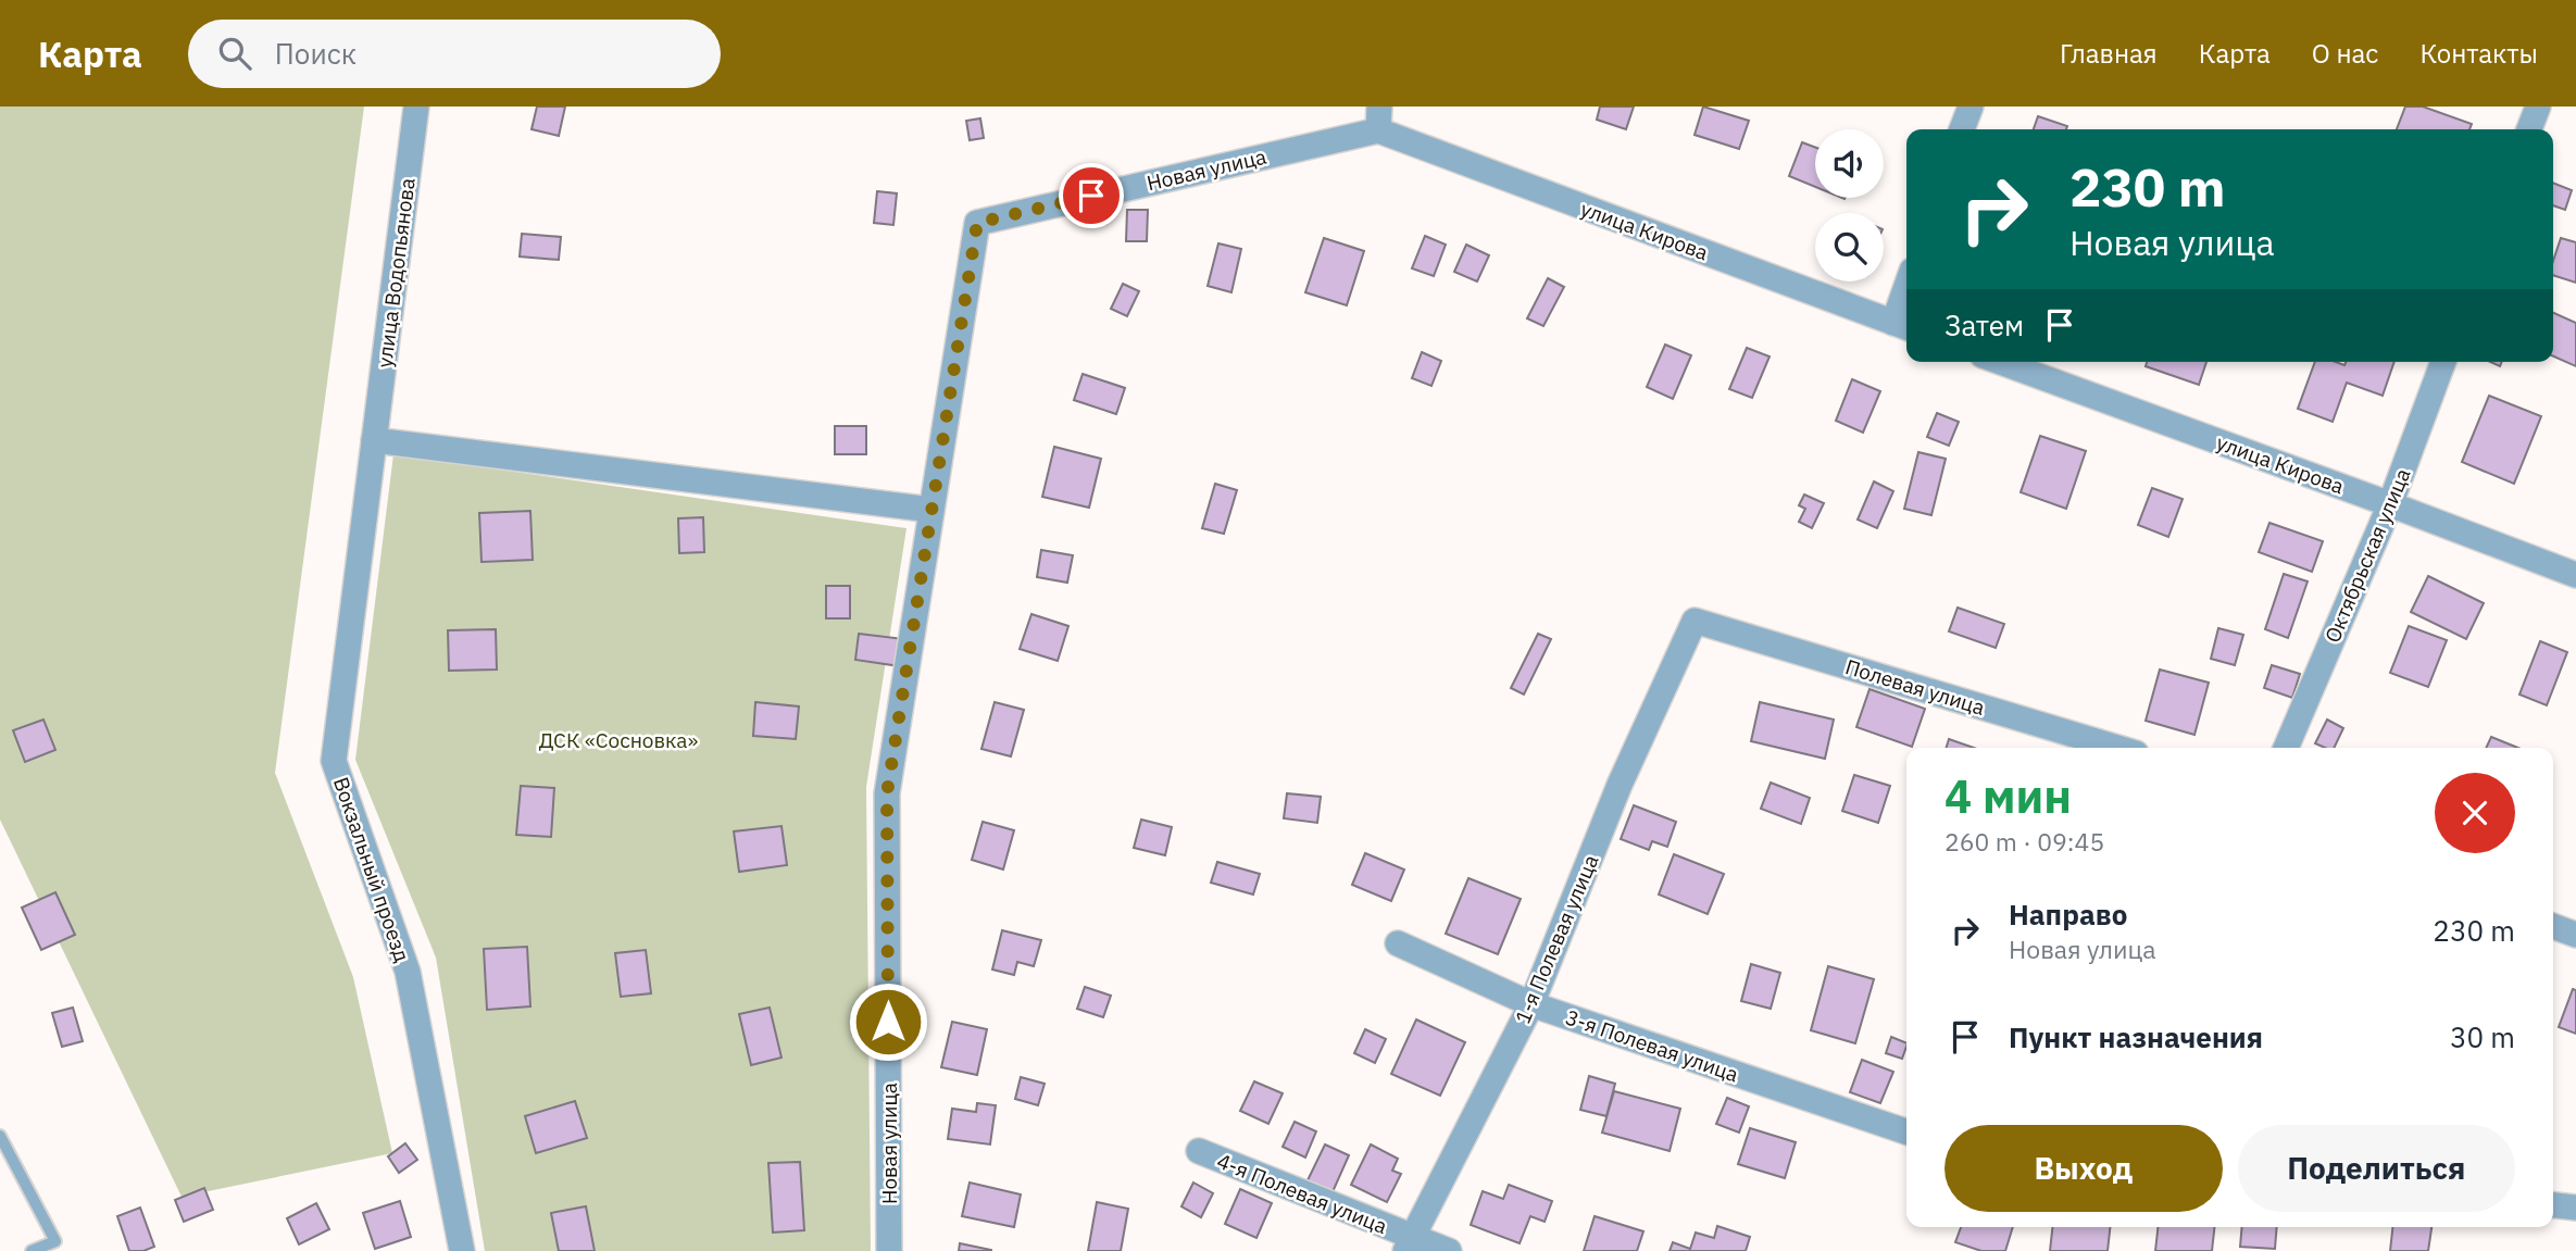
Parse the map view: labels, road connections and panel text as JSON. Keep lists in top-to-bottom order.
{
  "streets": {
    "street": [
      "Новая улица",
      "улица Кирова",
      "улица Водопьянова",
      "Октябрьская улица",
      "Полевая улица",
      "Вокзальный проезд",
      "1-я Полевая улица",
      "3-я Полевая улица",
      "4-я Полевая улица"
    ]
  },
  "crossings": [
    ["Новая улица", "улица Кирова"],
    ["улица Кирова", "Октябрьская улица"],
    ["улица Водопьянова", "Вокзальный проезд"],
    ["Полевая улица", "1-я Полевая улица"],
    ["1-я Полевая улица", "3-я Полевая улица"],
    ["1-я Полевая улица", "4-я Полевая улица"]
  ],
  "parks": ["ДСК «Сосновка»"],
  "page": {
    "header": "Карта",
    "search": "Поиск",
    "nav": [
      "Главная",
      "Карта",
      "О нас",
      "Контакты"
    ],
    "turn": ["230 m", "Новая улица"],
    "then": "Затем",
    "heading": ["4 мин", "260 m · 09:45"],
    "list": [
      {
        "name": "Направо",
        "note": "Новая улица",
        "value": "230 m"
      },
      {
        "name": "Пункт назначения",
        "value": "30 m"
      }
    ],
    "buttons": ["Выход", "Поделиться"]
  }
}
